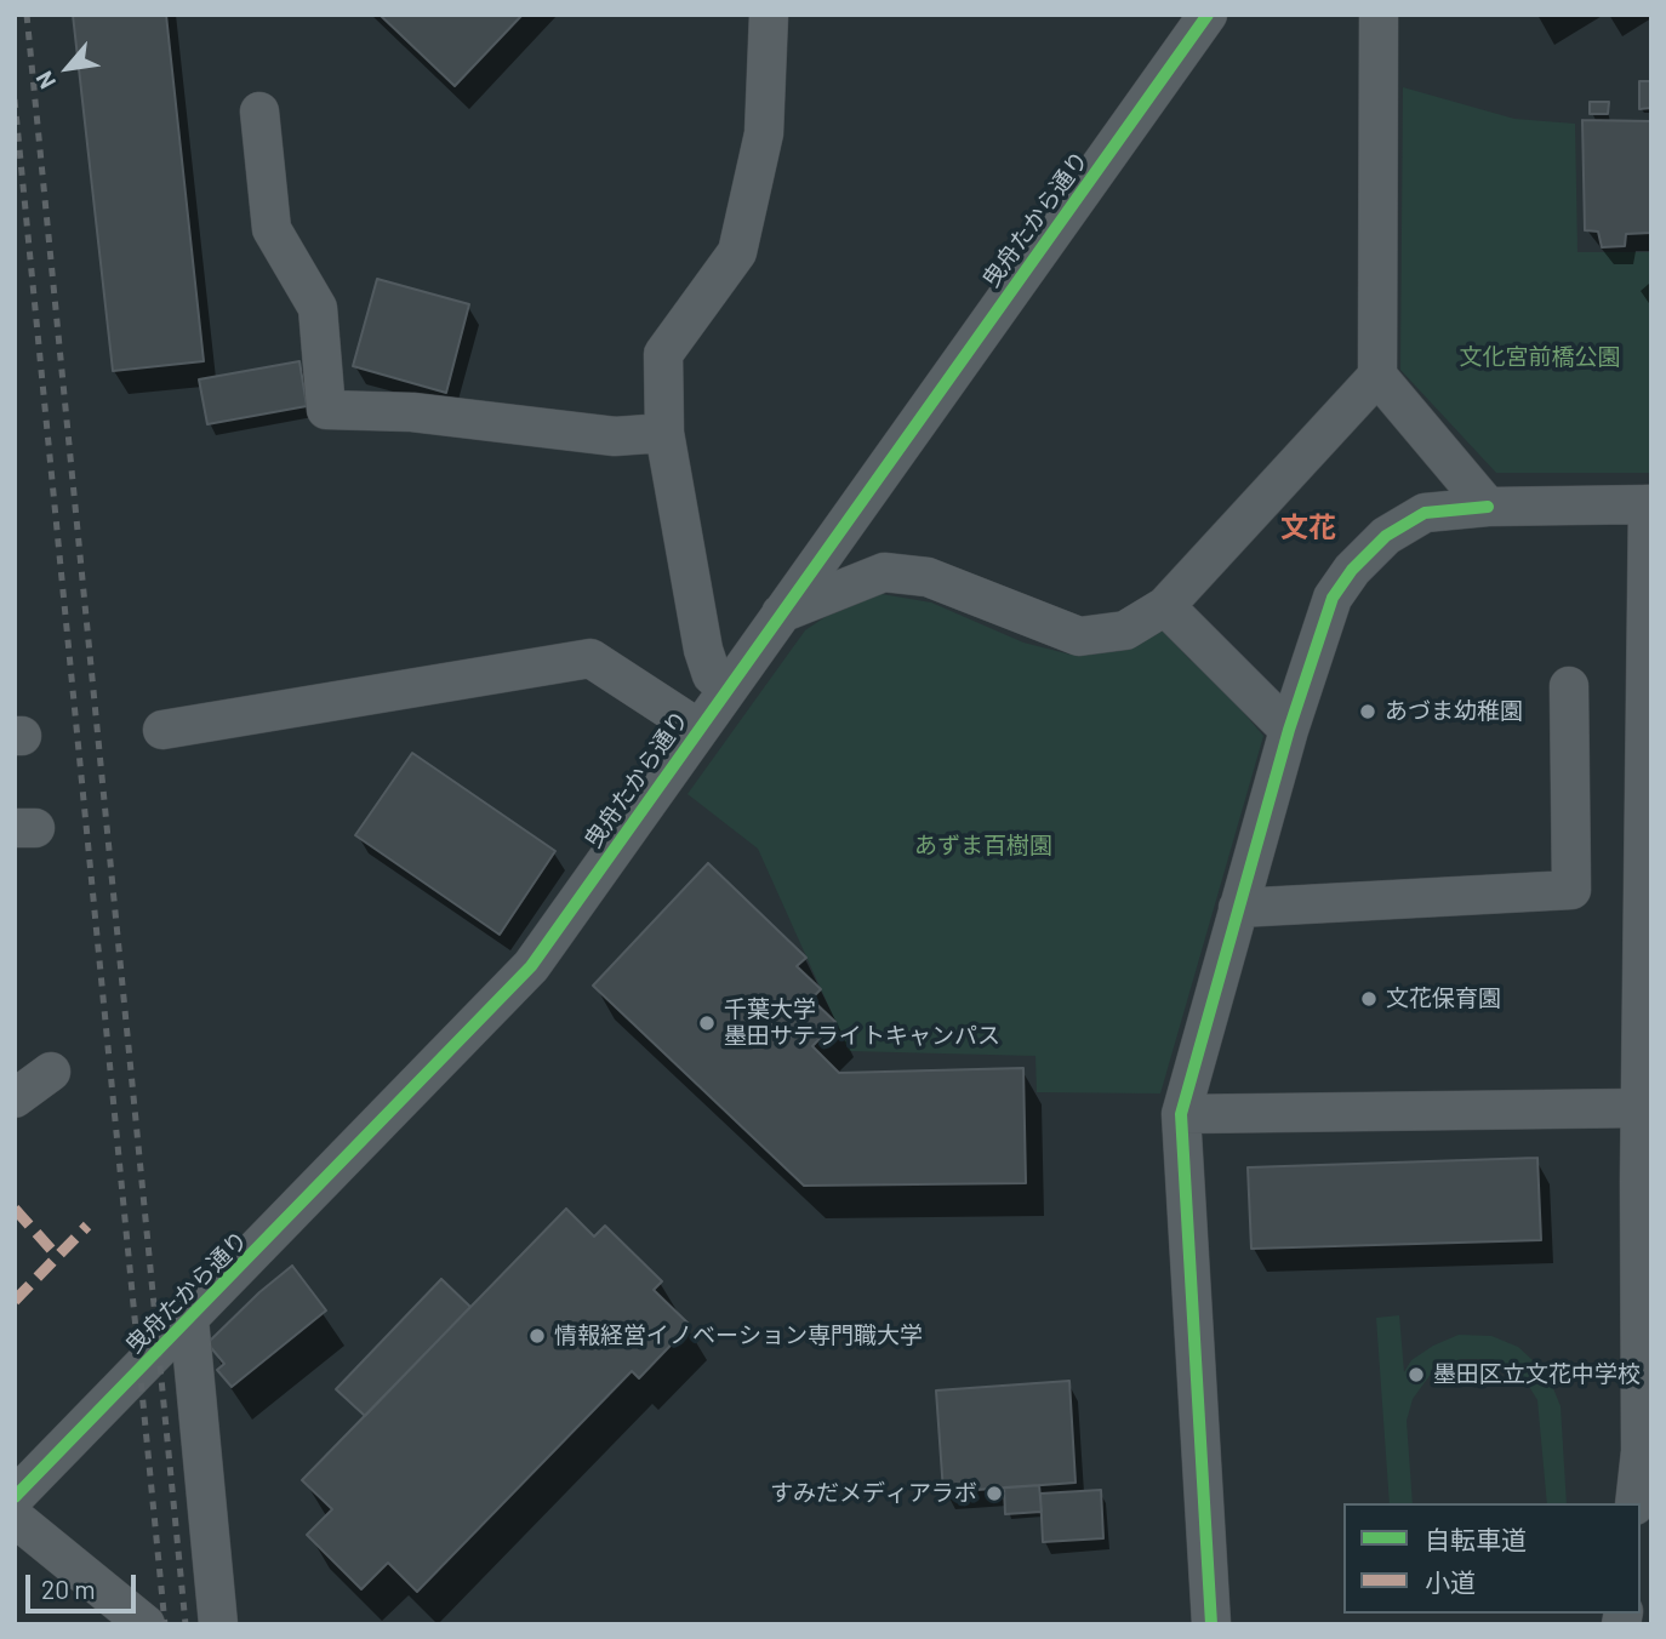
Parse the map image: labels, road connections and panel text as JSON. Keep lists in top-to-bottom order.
{
  "streets": {
    "street": ["曳舟たから通り"]
  },
  "districts": ["文花"],
  "parks": ["文化宮前橋公園", "あずま百樹園"],
  "places": [
    "あづま幼稚園",
    "文花保育園",
    "千葉大学 墨田サテライトキャンパス",
    "情報経営イノベーション専門職大学",
    "墨田区立文花中学校",
    "すみだメディアラボ"
  ],
  "legend": ["自転車道", "小道"],
  "scale_bar": "20 m",
  "north": "bottom left"
}
